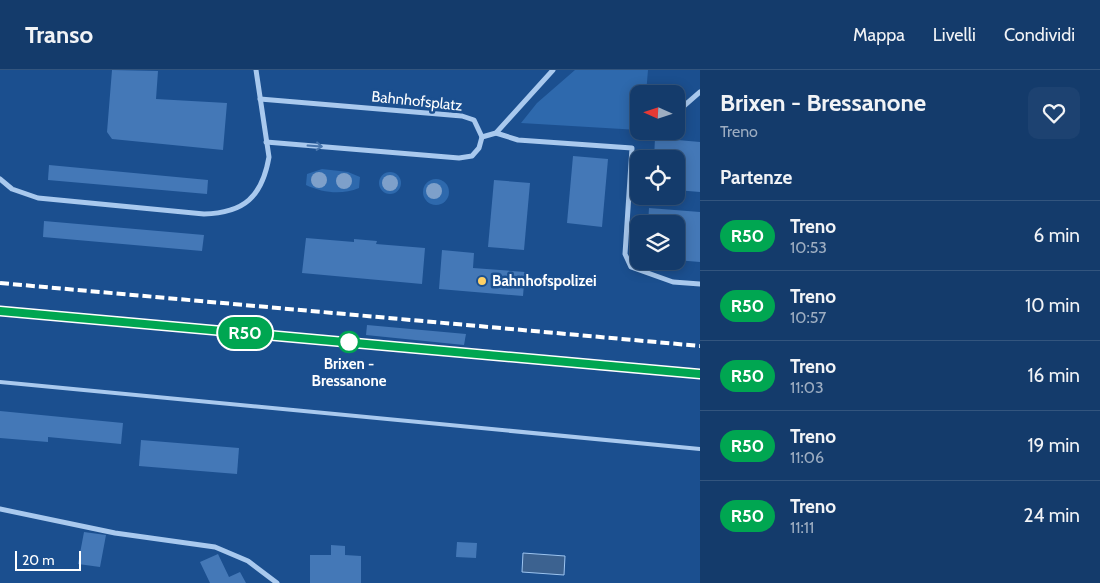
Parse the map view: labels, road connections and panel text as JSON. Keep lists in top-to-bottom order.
{
  "streets": {
    "street": ["Bahnhofsplatz"]
  },
  "places": ["Bahnhofspolizei", "Brixen - Bressanone"],
  "scale_bar": "20 m",
  "north": "left",
  "page": {
    "header": "Transo",
    "nav": ["Mappa", "Livelli", "Condividi"],
    "on_map": "R50",
    "heading": [
      ["Brixen - Bressanone", "Treno"],
      "Partenze"
    ],
    "list": [
      {
        "mark": "R50",
        "name": "Treno",
        "note": "10:53",
        "value": "6 min"
      },
      {
        "mark": "R50",
        "name": "Treno",
        "note": "10:57",
        "value": "10 min"
      },
      {
        "mark": "R50",
        "name": "Treno",
        "note": "11:03",
        "value": "16 min"
      },
      {
        "mark": "R50",
        "name": "Treno",
        "note": "11:06",
        "value": "19 min"
      },
      {
        "mark": "R50",
        "name": "Treno",
        "note": "11:11",
        "value": "24 min"
      }
    ],
    "scale": "20 m"
  }
}
